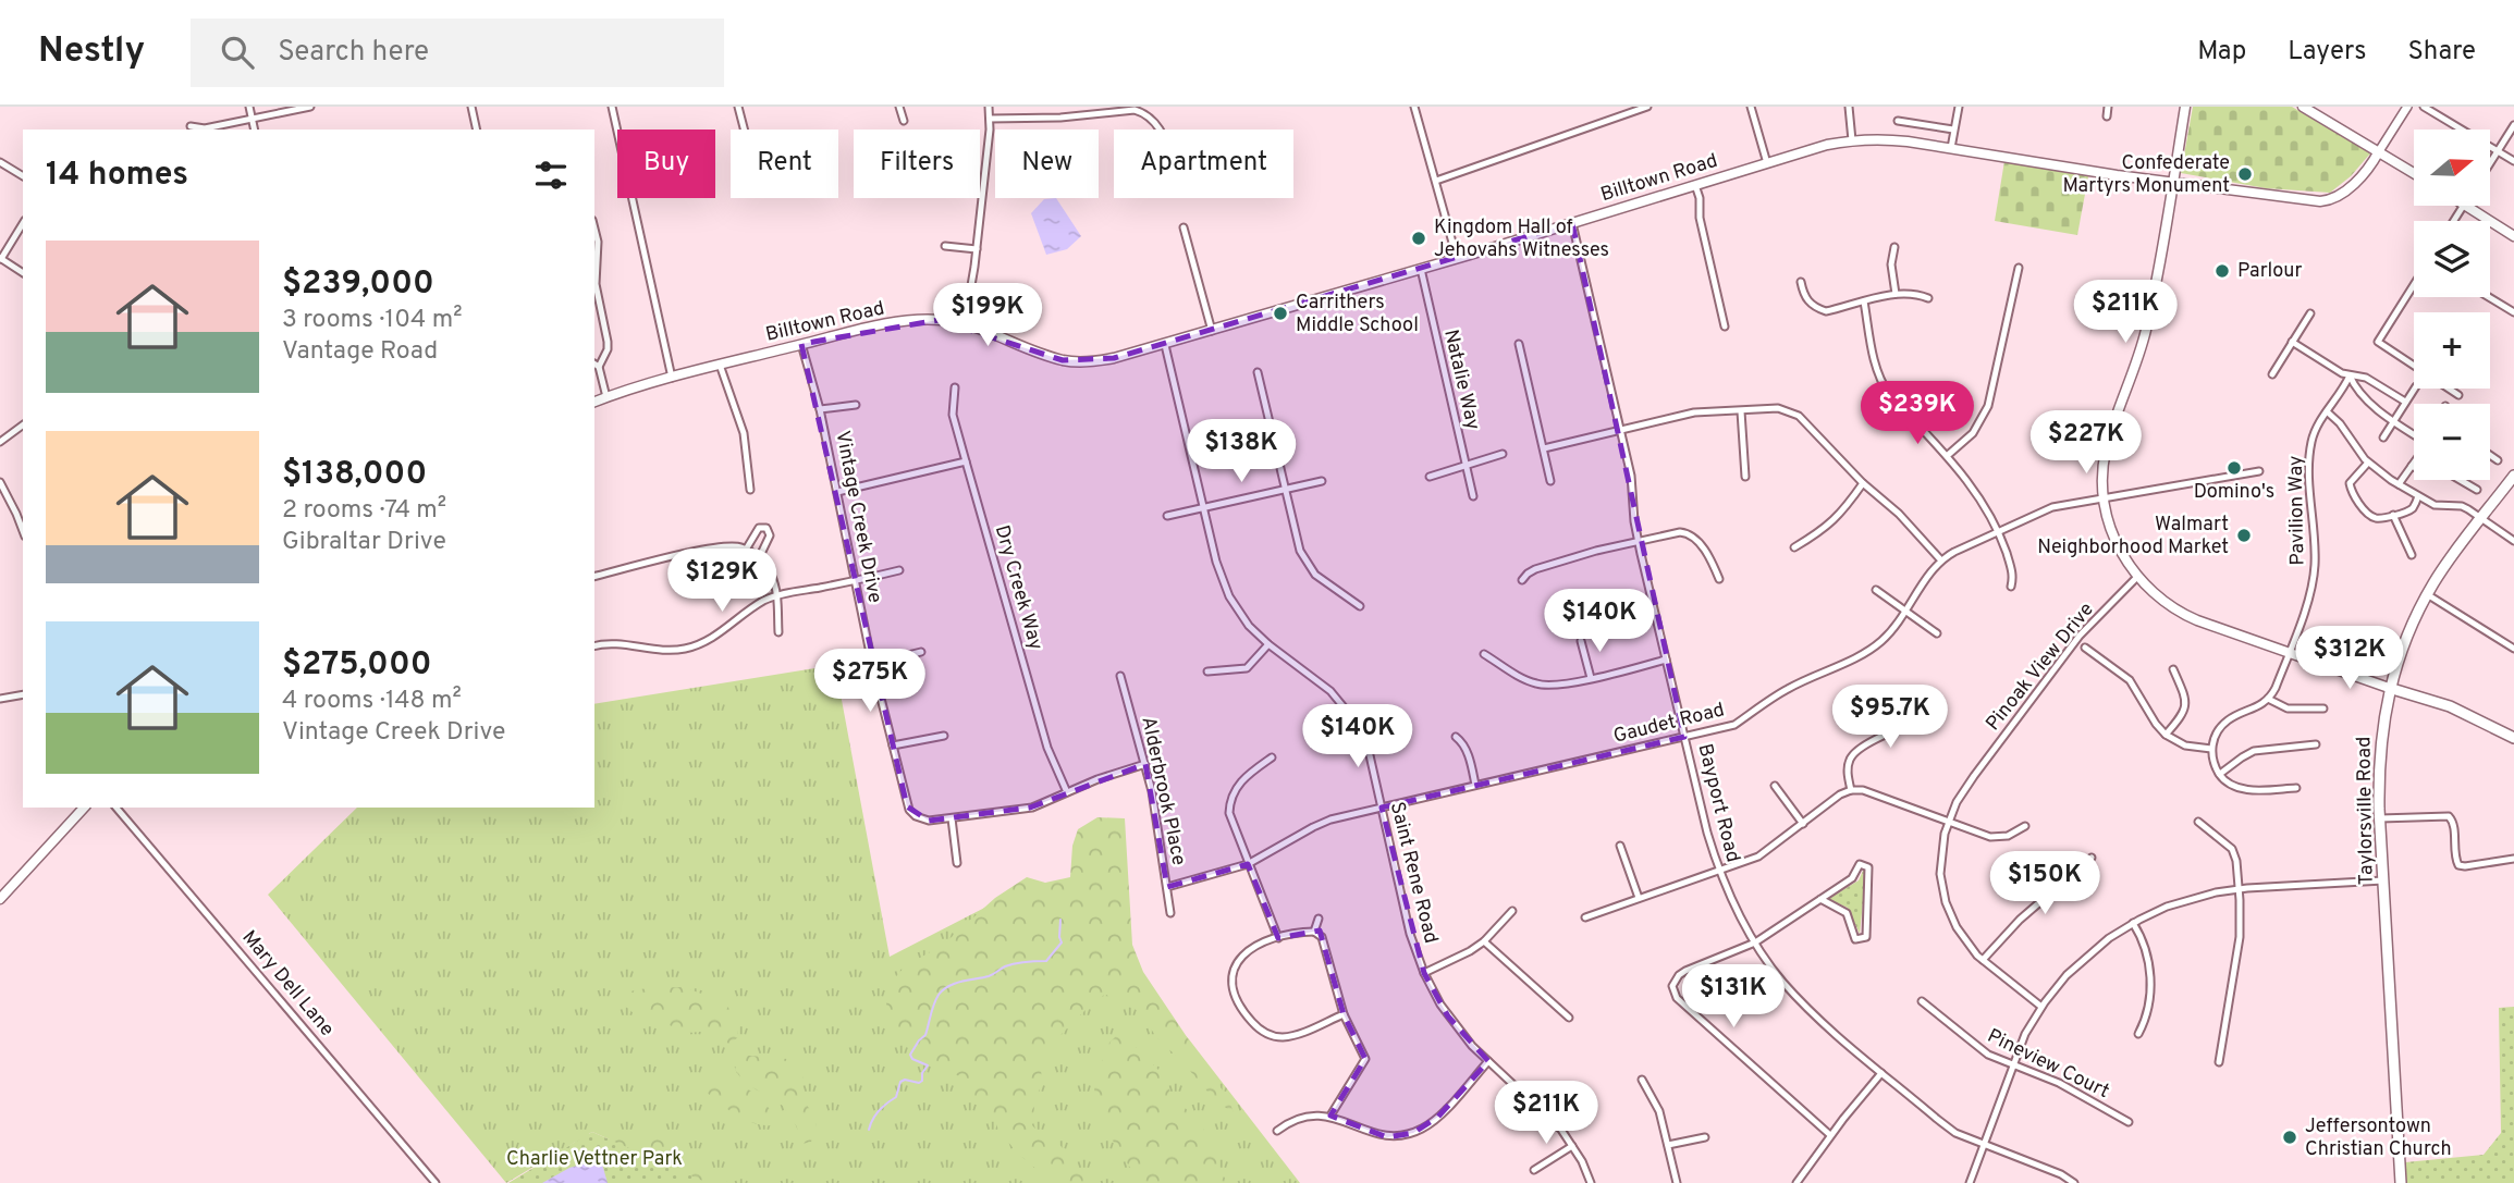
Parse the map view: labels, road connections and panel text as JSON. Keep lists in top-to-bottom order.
{
  "streets": {
    "main road": ["Billtown Road", "Taylorsville Road"],
    "street": [
      "Natalie Way",
      "Pavilion Way",
      "Vintage Creek Drive",
      "Dry Creek Way",
      "Pinoak View Drive",
      "Gaudet Road",
      "Alderbrook Place",
      "Bayport Road",
      "Saint Rene Road",
      "Mary Dell Lane",
      "Pineview Court"
    ]
  },
  "crossings": [
    ["Billtown Road", "Natalie Way"],
    ["Billtown Road", "Vintage Creek Drive"],
    ["Billtown Road", "Bayport Road"],
    ["Billtown Road", "Saint Rene Road"],
    ["Vintage Creek Drive", "Dry Creek Way"],
    ["Vintage Creek Drive", "Alderbrook Place"],
    ["Gaudet Road", "Alderbrook Place"],
    ["Gaudet Road", "Bayport Road"],
    ["Gaudet Road", "Saint Rene Road"]
  ],
  "parks": ["Charlie Vettner Park"],
  "places": [
    "Confederate Martyrs Monument",
    "Kingdom Hall of Jehovahs Witnesses",
    "Parlour",
    "Carrithers Middle School",
    "Domino's",
    "Walmart Neighborhood Market",
    "Jeffersontown Christian Church"
  ],
  "north": "right",
  "page": {
    "header": "Nestly",
    "search": "Search here",
    "nav": ["Map", "Layers", "Share"],
    "map_buttons": ["+", "−"],
    "chip": [
      "Buy",
      "Rent",
      "Filters",
      "New",
      "Apartment"
    ],
    "heading": "14 homes",
    "list": [
      {
        "name": "$239,000",
        "note": "3 rooms · 104 m² · Vantage Road"
      },
      {
        "name": "$138,000",
        "note": "2 rooms · 74 m² · Gibraltar Drive"
      },
      {
        "name": "$275,000",
        "note": "4 rooms · 148 m² · Vintage Creek Drive"
      }
    ],
    "price": [
      "$211K",
      "$199K",
      "$239K",
      "$227K",
      "$138K",
      "$129K",
      "$140K",
      "$312K",
      "$275K",
      "$95.7K",
      "$140K",
      "$150K",
      "$131K",
      "$211K"
    ]
  }
}
